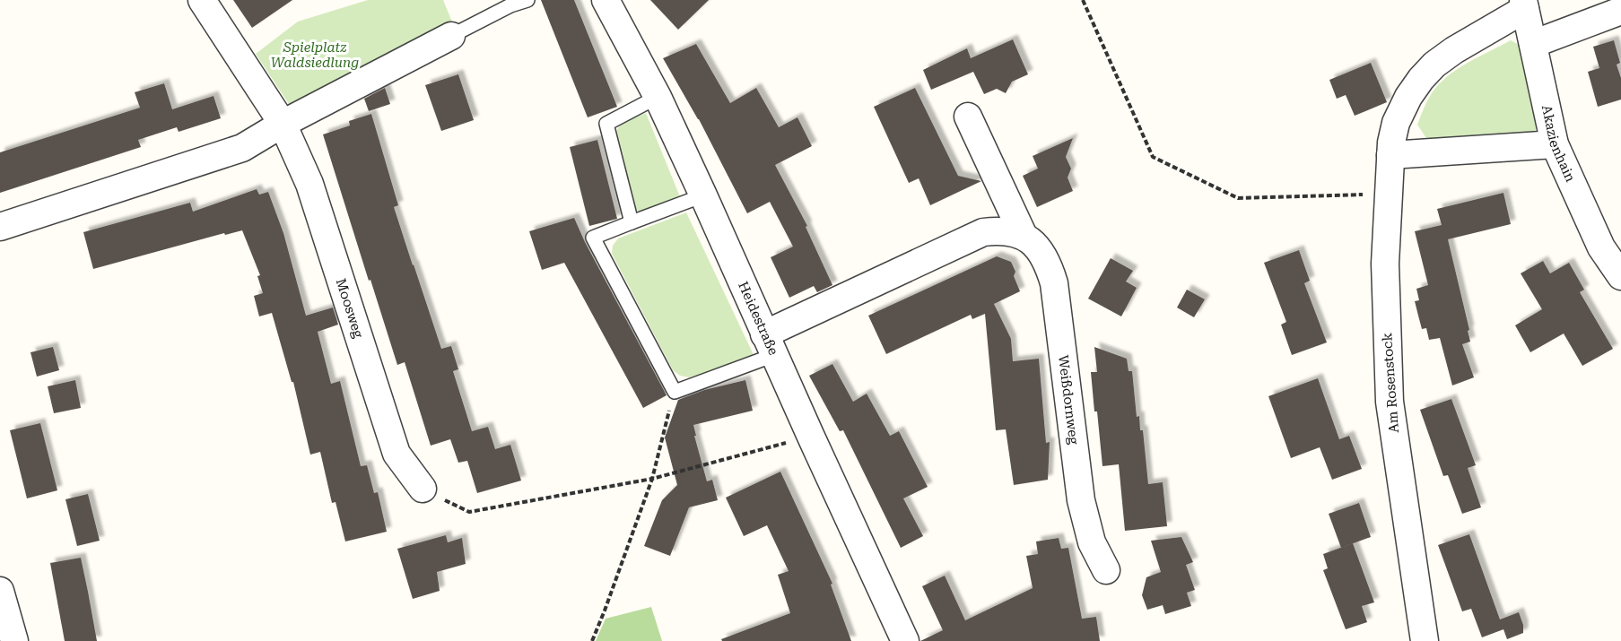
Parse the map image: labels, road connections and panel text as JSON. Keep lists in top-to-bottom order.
{
  "streets": {
    "street": [
      "Akazienhain",
      "Moosweg",
      "Heidestraße",
      "Am Rosenstock",
      "Weißdornweg"
    ]
  },
  "crossings": [
    ["Akazienhain", "Am Rosenstock"]
  ],
  "parks": ["Spielplatz Waldsiedlung"]
}
